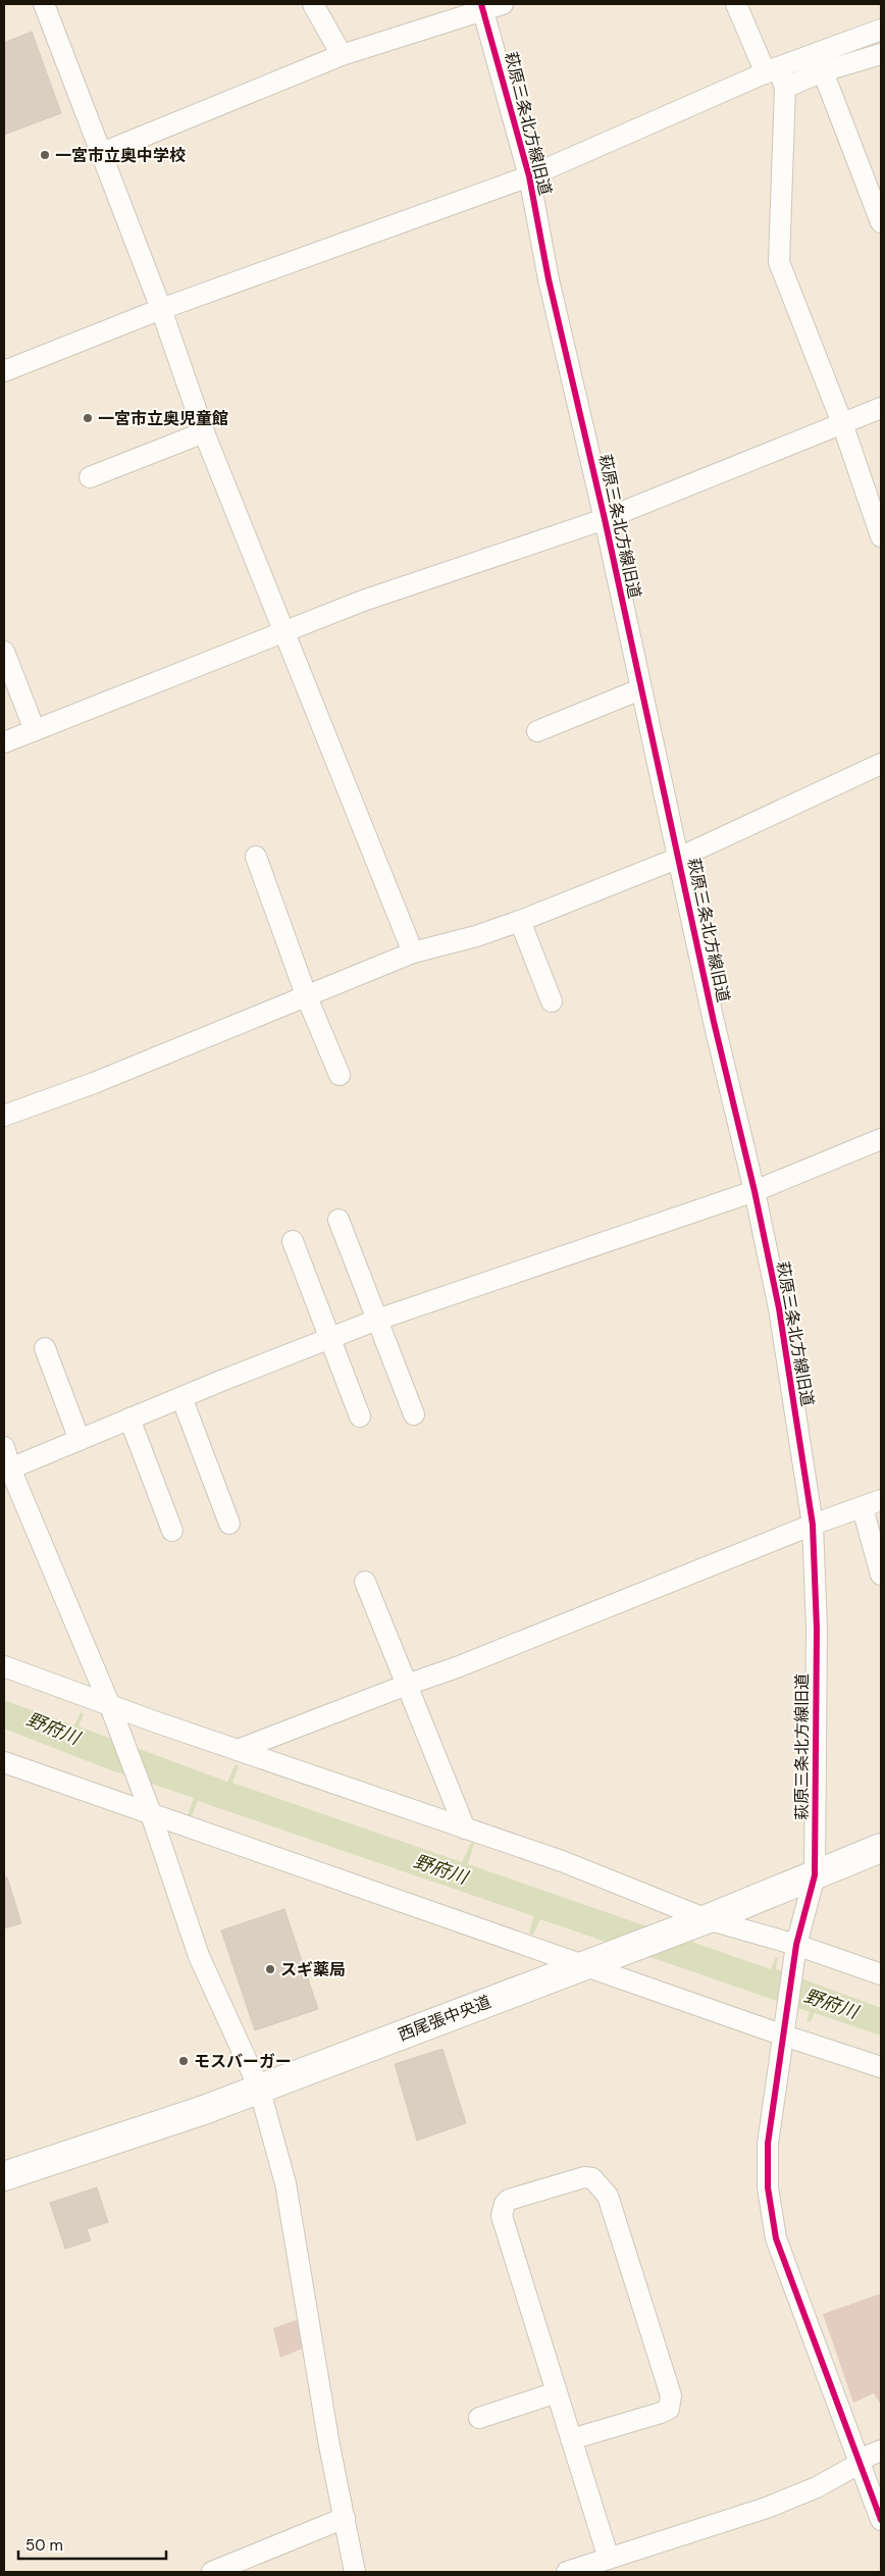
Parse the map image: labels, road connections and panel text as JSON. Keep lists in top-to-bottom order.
{
  "streets": {
    "main road": ["西尾張中央道"],
    "street": ["萩原三条北方線旧道"]
  },
  "crossings": [
    ["萩原三条北方線旧道", "西尾張中央道"]
  ],
  "water": ["野府川"],
  "places": [
    "一宮市立奥中学校",
    "一宮市立奥児童館",
    "スギ薬局",
    "モスバーガー"
  ],
  "scale_bar": "50 m"
}
